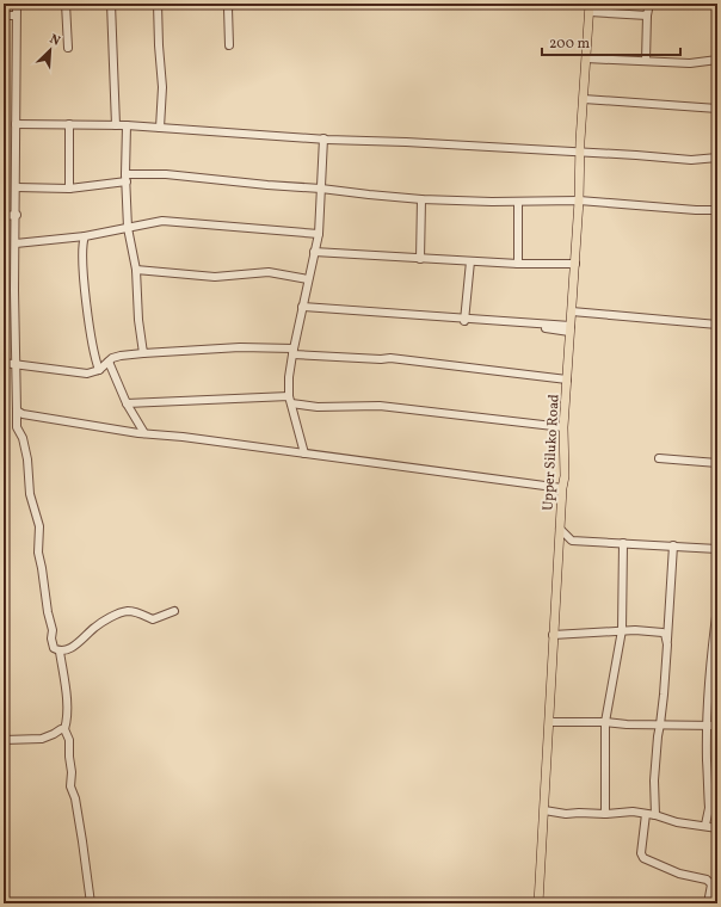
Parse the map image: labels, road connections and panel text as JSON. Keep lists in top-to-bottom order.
{
  "streets": {
    "main road": ["Upper Siluko Road"]
  },
  "scale_bar": "200 m",
  "north": "top right"
}
